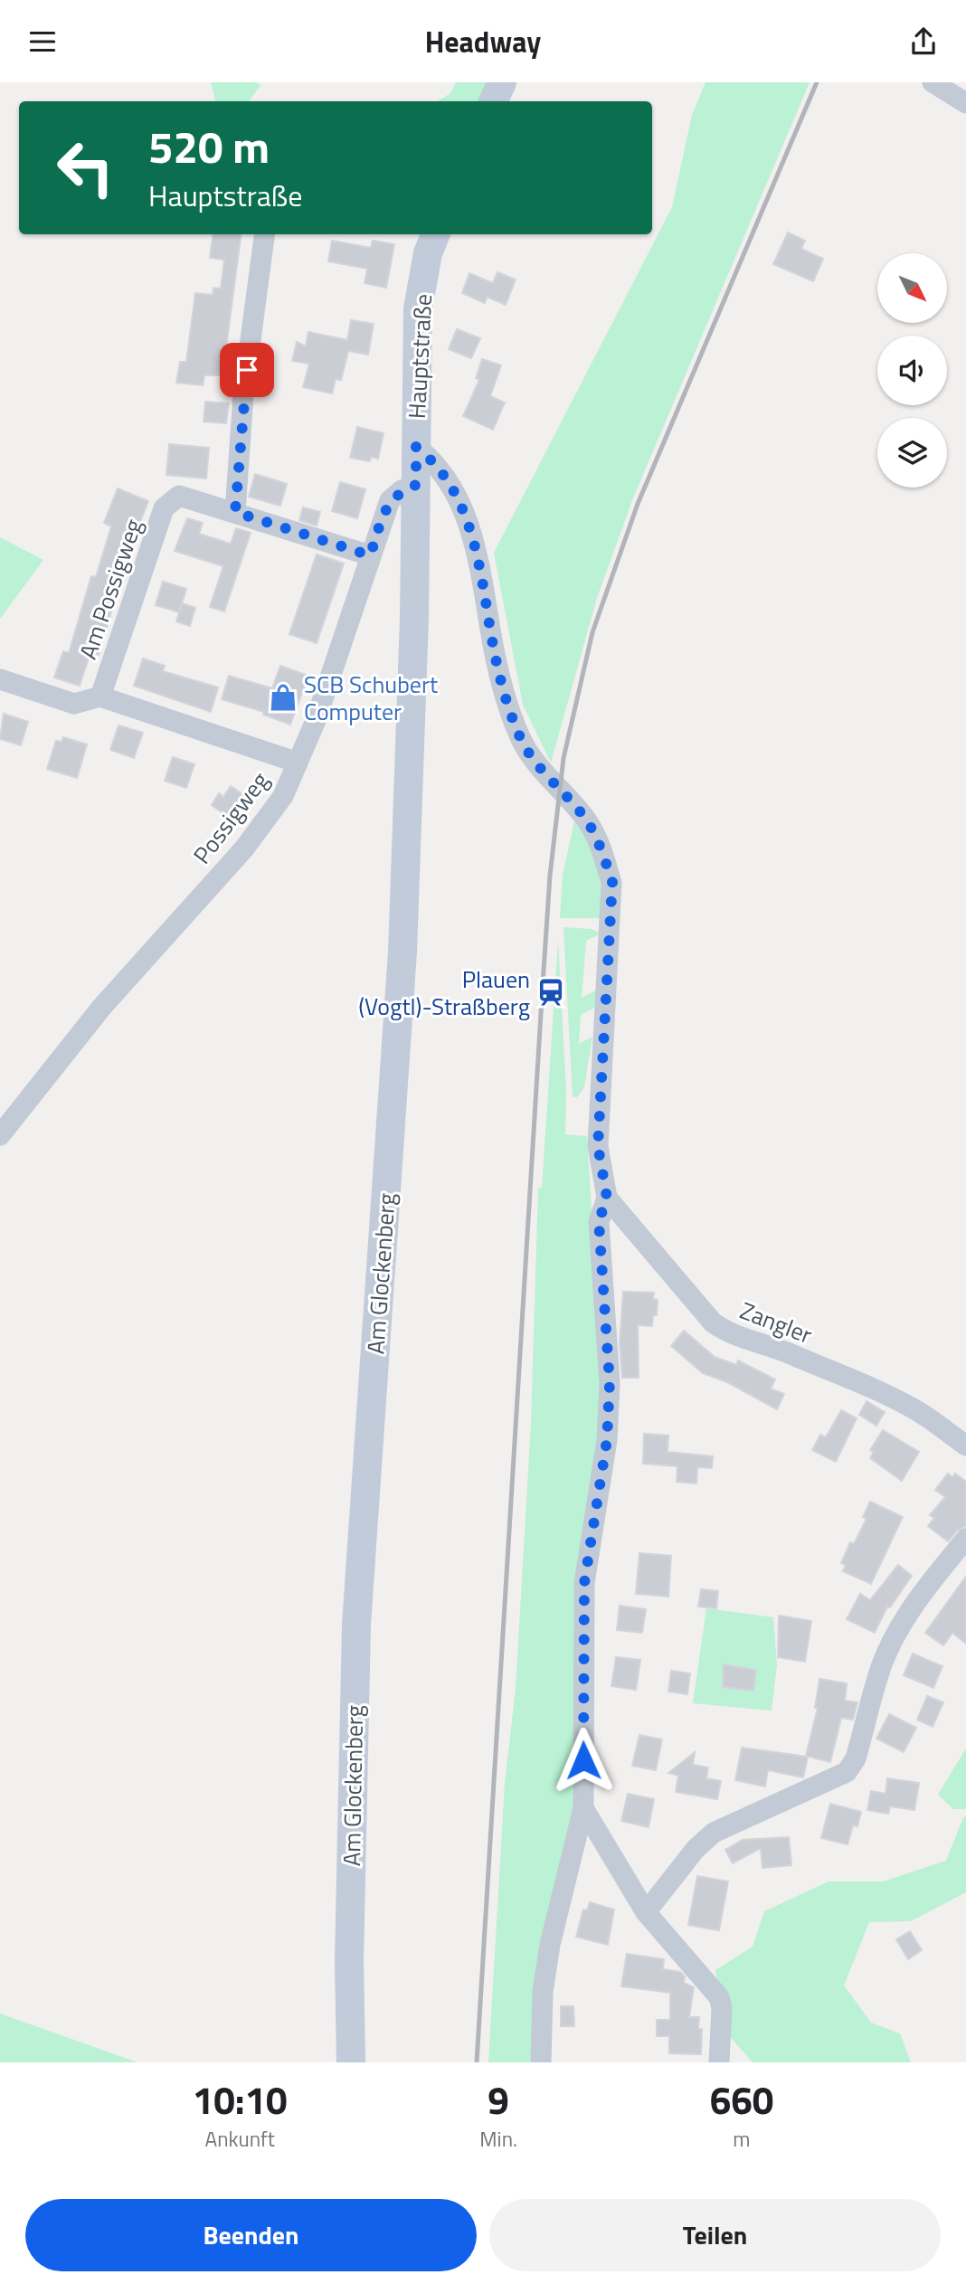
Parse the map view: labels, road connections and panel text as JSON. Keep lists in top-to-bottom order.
{
  "streets": {
    "main road": ["Hauptstraße", "Am Glockenberg"],
    "street": ["Am Possigweg", "Possigweg", "Zangler"]
  },
  "crossings": [
    ["Hauptstraße", "Possigweg"],
    ["Hauptstraße", "Am Glockenberg"],
    ["Am Possigweg", "Possigweg"],
    ["Possigweg", "Am Glockenberg"]
  ],
  "places": {
    "shop": ["SCB Schubert Computer"],
    "station": ["Plauen (Vogtl)-Straßberg"]
  },
  "north": "bottom right",
  "page": {
    "header": "Headway",
    "turn": ["520 m", "Hauptstraße"],
    "eta": [
      "10:10",
      "Ankunft",
      "9",
      "Min.",
      "660",
      "m"
    ],
    "buttons": ["Beenden", "Teilen"]
  }
}
